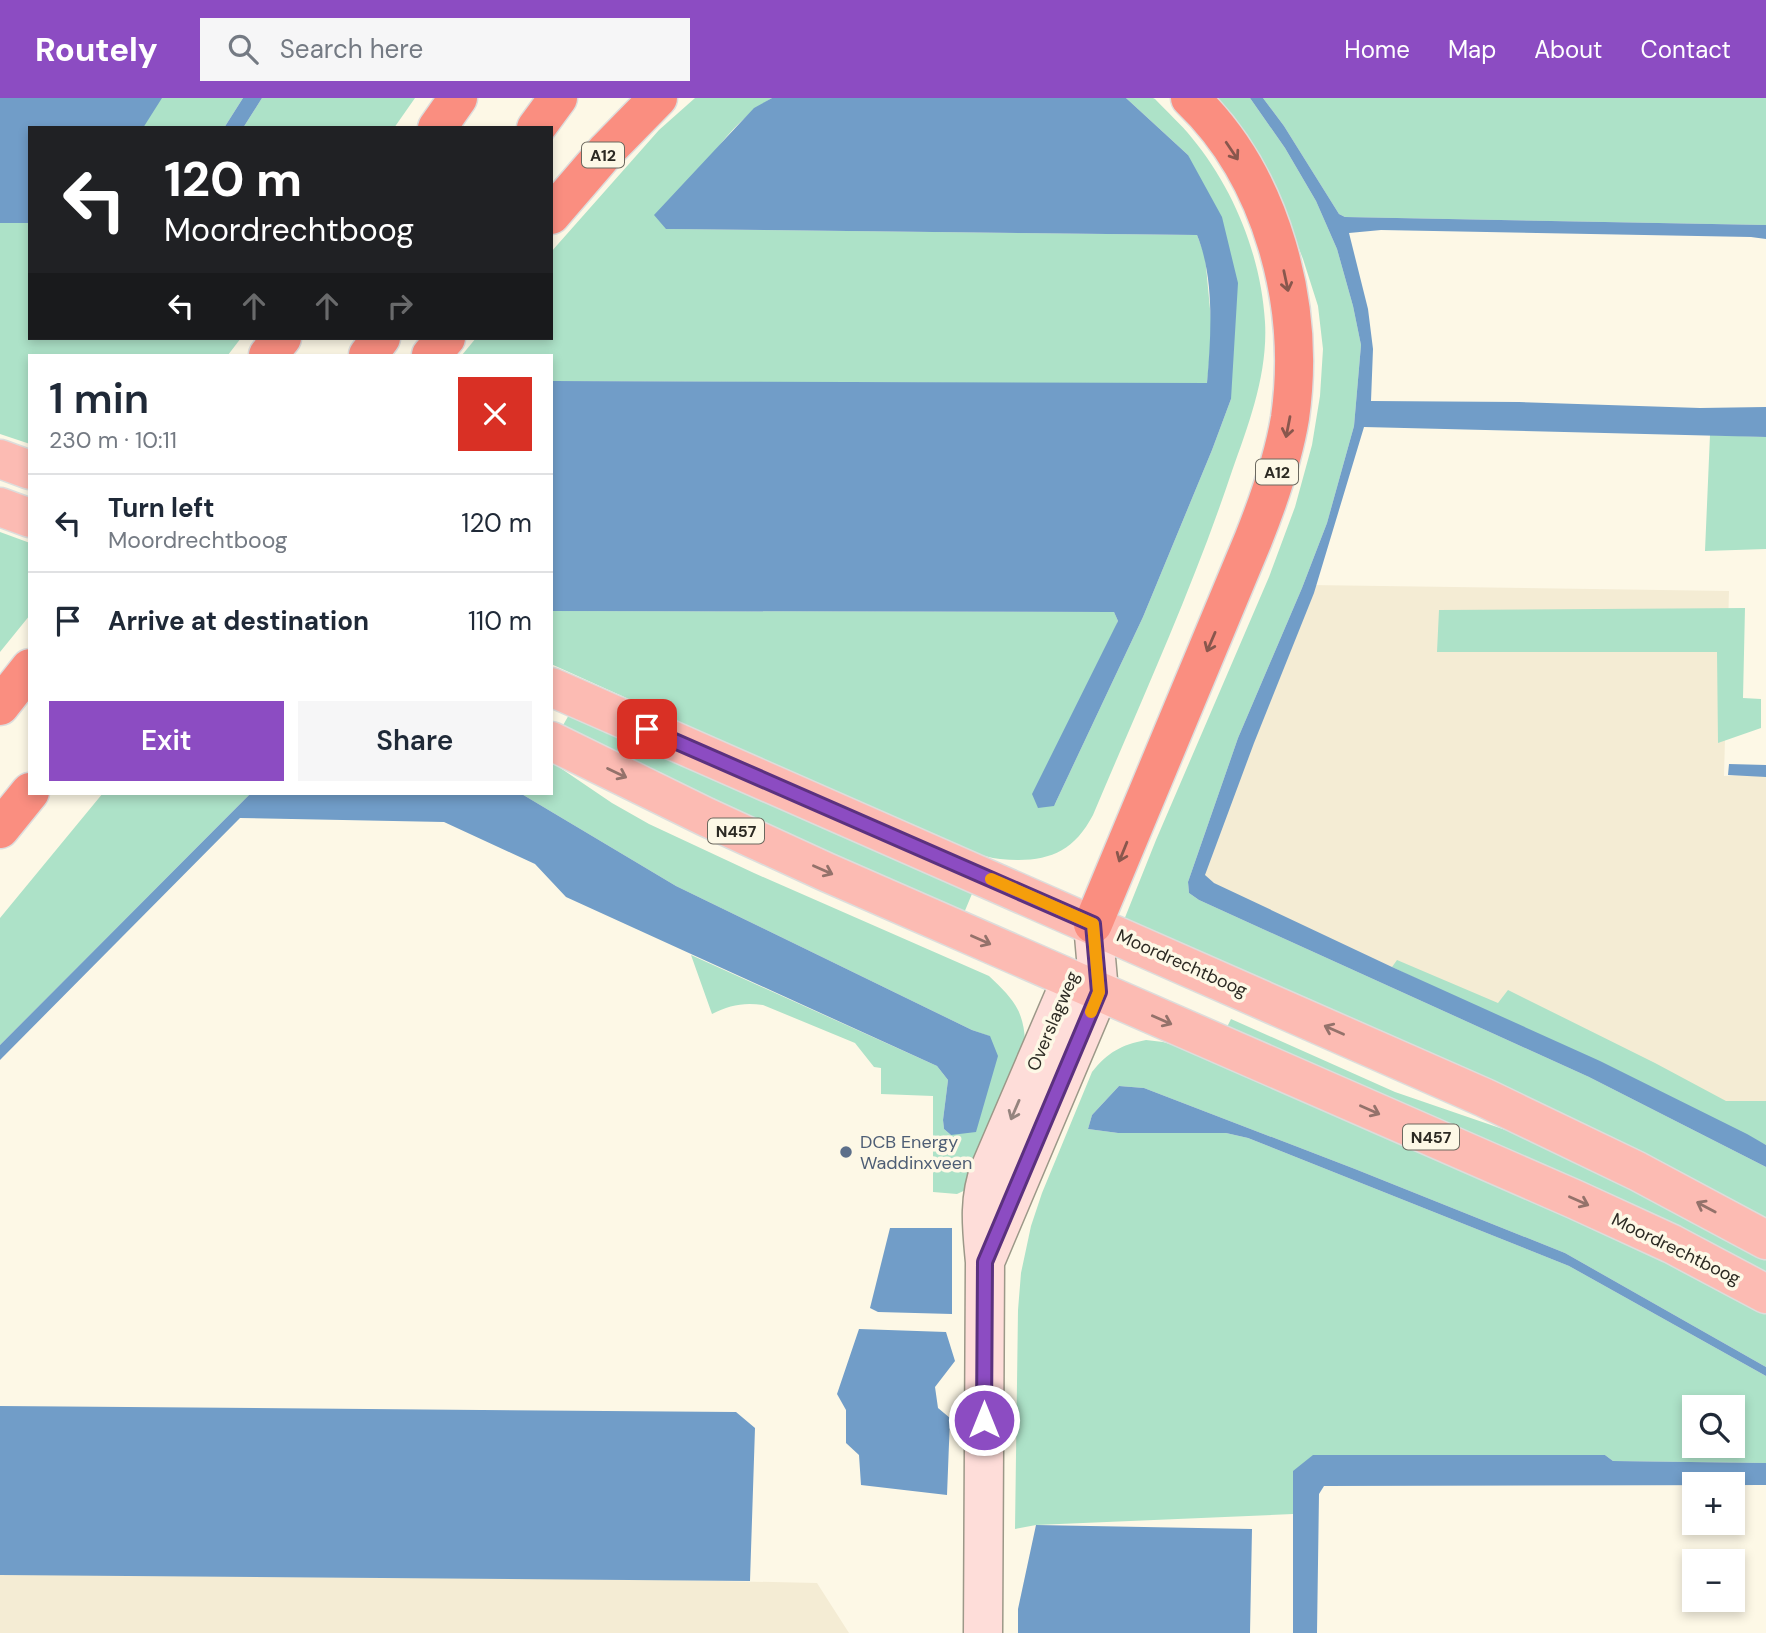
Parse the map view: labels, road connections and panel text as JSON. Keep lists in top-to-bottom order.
{
  "streets": {
    "highway": ["A12"],
    "main road": ["N457", "Moordrechtboog", "Overslagweg"]
  },
  "crossings": [
    ["A12", "Moordrechtboog"],
    ["A12", "Overslagweg"],
    ["Moordrechtboog", "Overslagweg"]
  ],
  "places": ["DCB Energy Waddinxveen"],
  "page": {
    "header": "Routely",
    "search": "Search here",
    "nav": [
      "Home",
      "Map",
      "About",
      "Contact"
    ],
    "turn": ["120 m", "Moordrechtboog"],
    "heading": ["1 min", "230 m · 10:11"],
    "list": [
      {
        "name": "Turn left",
        "note": "Moordrechtboog",
        "value": "120 m"
      },
      {
        "name": "Arrive at destination",
        "value": "110 m"
      }
    ],
    "buttons": ["Exit", "Share"],
    "map_buttons": ["+", "−"]
  }
}
